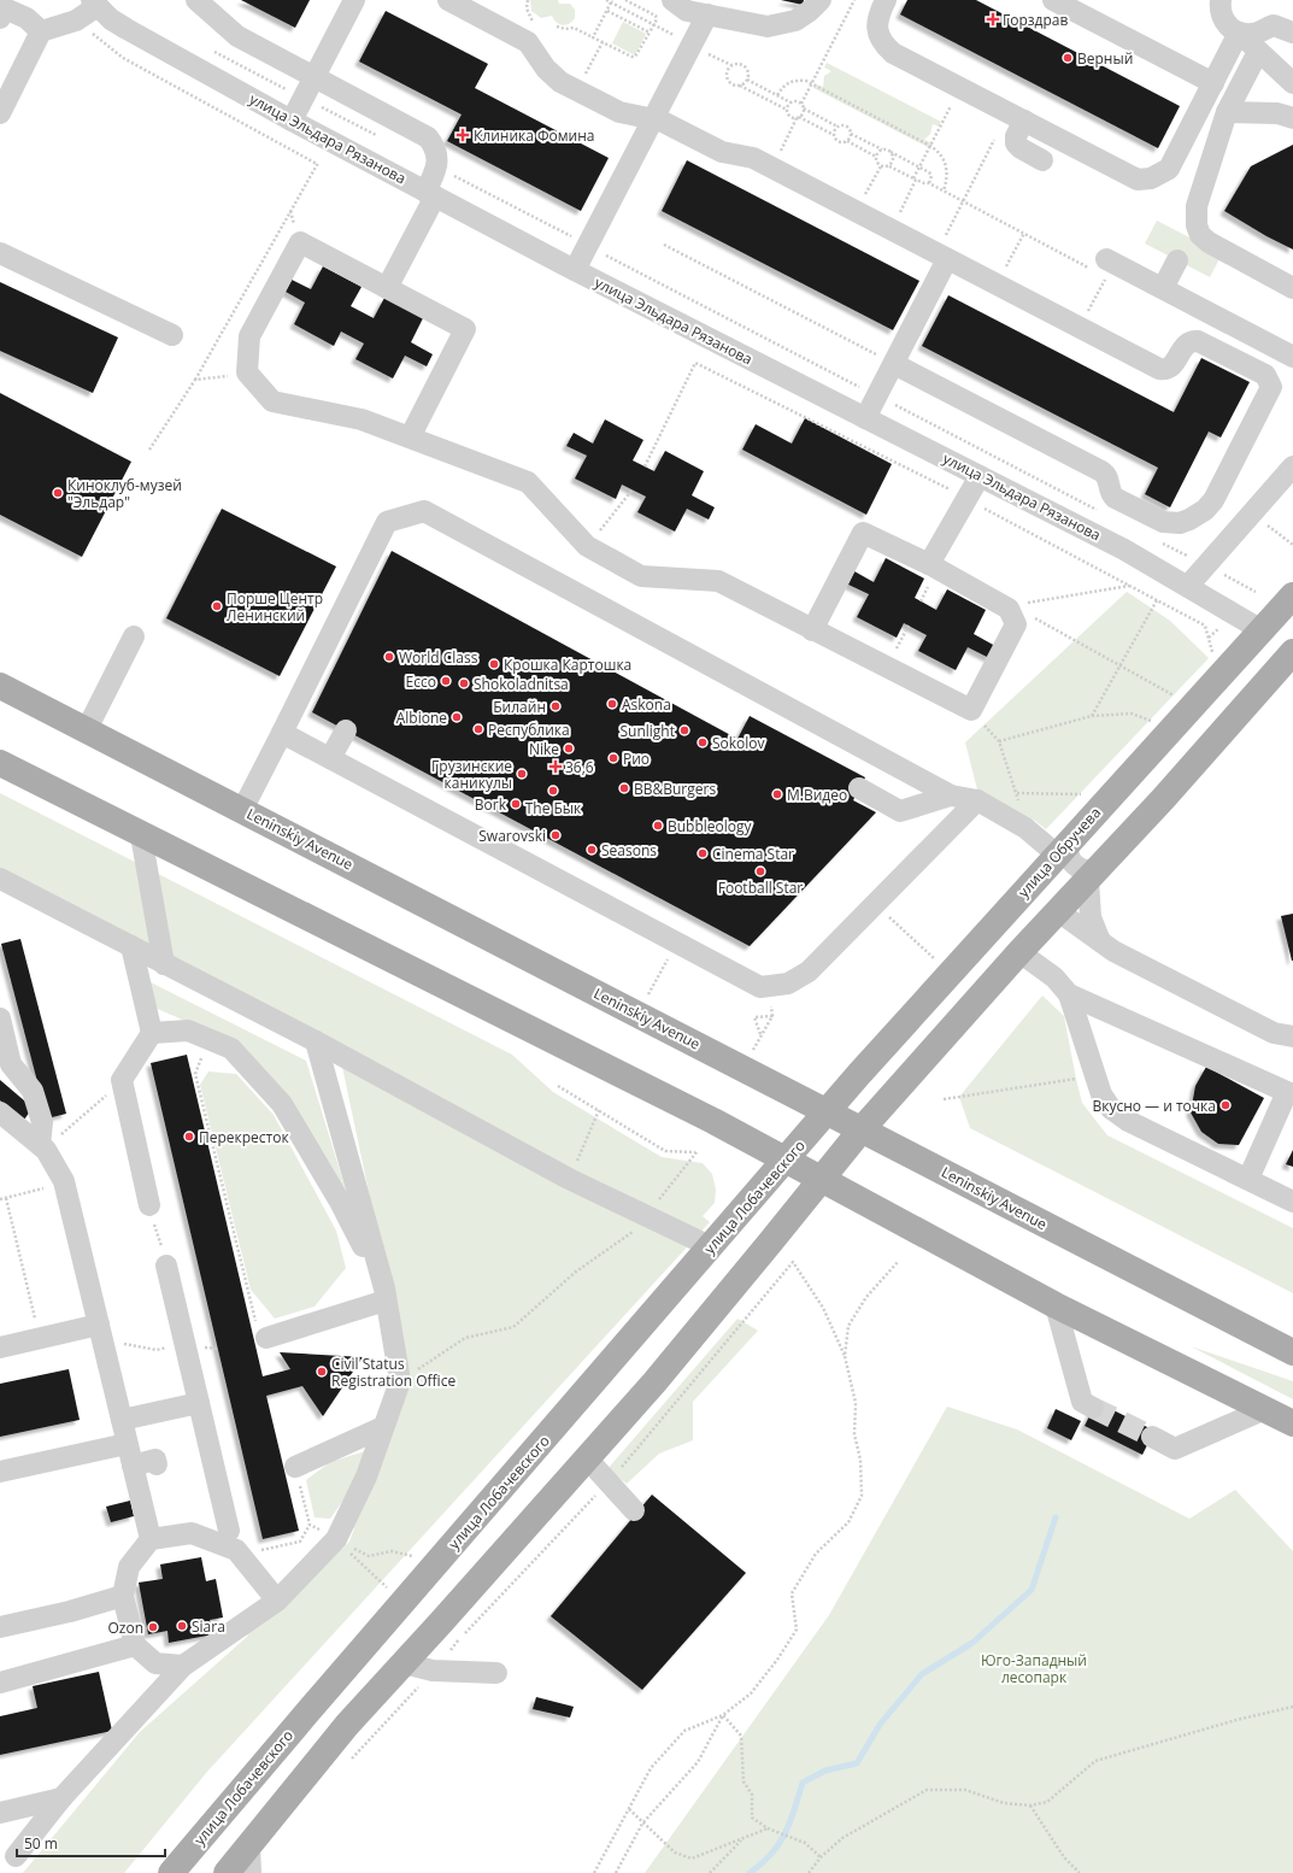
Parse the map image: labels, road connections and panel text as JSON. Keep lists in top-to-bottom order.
{
  "streets": {
    "main road": ["Leninskiy Avenue", "улица Обручева", "улица Лобачевского"],
    "street": ["улица Эльдара Рязанова"]
  },
  "crossings": [
    ["улица Эльдара Рязанова", "улица Обручева"],
    ["Leninskiy Avenue", "улица Обручева"],
    ["Leninskiy Avenue", "улица Лобачевского"],
    ["улица Обручева", "улица Лобачевского"]
  ],
  "parks": ["Юго-Западный лесопарк"],
  "places": {
    "health": ["Горздрав", "Клиника Фомина", "36,6"],
    "other": [
      "Верный",
      "Киноклуб-музей \"Эльдар\"",
      "Порше Центр Ленинский",
      "World Class",
      "Крошка Картошка",
      "Ecco",
      "Shokoladnitsa",
      "Askona",
      "Билайн",
      "Albione",
      "Республика",
      "Sunlight",
      "Sokolov",
      "Nike",
      "Рио",
      "Грузинские каникулы",
      "BB&Burgers",
      "The Бык",
      "М.Видео",
      "Bork",
      "Bubbleology",
      "Swarovski",
      "Seasons",
      "Cinema Star",
      "Football Star",
      "Вкусно — и точка",
      "Перекресток",
      "Civil Status Registration Office",
      "Siara",
      "Ozon"
    ]
  },
  "scale_bar": "50 m"
}
